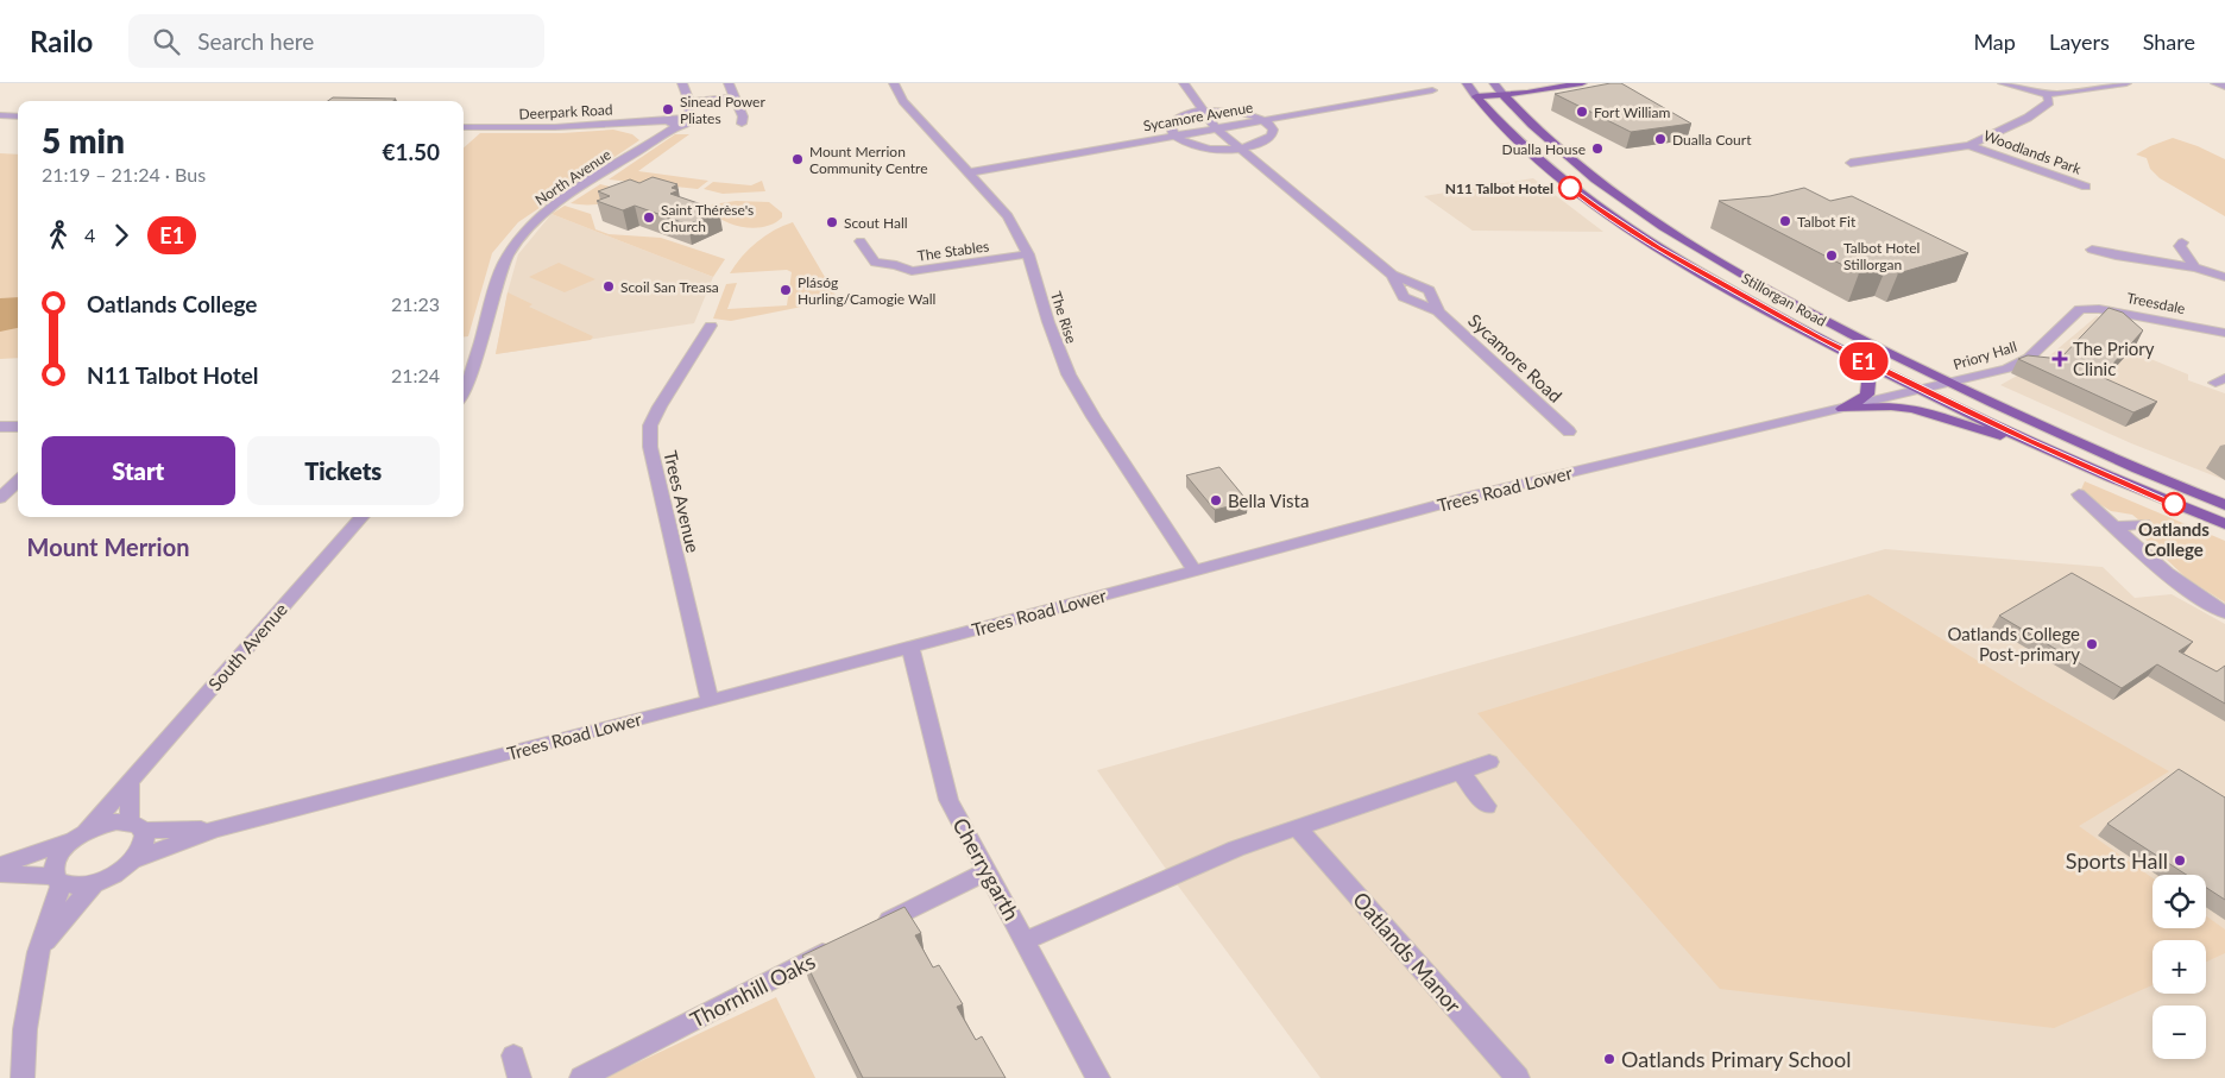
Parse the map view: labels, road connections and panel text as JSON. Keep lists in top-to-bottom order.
{
  "streets": {
    "highway": ["Stillorgan Road"],
    "street": [
      "Deerpark Road",
      "Sycamore Avenue",
      "Woodlands Park",
      "North Avenue",
      "The Stables",
      "Treesdale",
      "The Rise",
      "Priory Hall",
      "Sycamore Road",
      "Trees Road Lower",
      "Trees Avenue",
      "South Avenue",
      "Cherrygarth",
      "Oatlands Manor",
      "Thornhill Oaks"
    ]
  },
  "crossings": [
    ["Deerpark Road", "North Avenue"],
    ["Sycamore Avenue", "The Rise"],
    ["Sycamore Avenue", "Sycamore Road"],
    ["The Stables", "The Rise"],
    ["Stillorgan Road", "Priory Hall"],
    ["Stillorgan Road", "Trees Road Lower"],
    ["Treesdale", "Priory Hall"],
    ["The Rise", "Trees Road Lower"],
    ["Priory Hall", "Trees Road Lower"],
    ["Trees Road Lower", "Trees Avenue"],
    ["Trees Road Lower", "Cherrygarth"]
  ],
  "districts": ["Mount Merrion"],
  "places": {
    "other": [
      "Sinead Power Pliates",
      "Fort William",
      "Dualla Court",
      "Dualla House",
      "Mount Merrion Community Centre",
      "N11 Talbot Hotel",
      "Saint Thérèse's Church",
      "Talbot Fit",
      "Scout Hall",
      "Talbot Hotel Stillorgan",
      "Scoil San Treasa",
      "Plásóg Hurling/Camogie Wall",
      "Bella Vista",
      "Oatlands College",
      "Oatlands College Post-primary",
      "Sports Hall",
      "Oatlands Primary School"
    ],
    "health": ["The Priory Clinic"]
  },
  "lines": ["bus line E1"],
  "page": {
    "header": "Railo",
    "search": "Search here",
    "nav": ["Map", "Layers", "Share"],
    "on_map": "E1",
    "heading": ["5 min", "21:19 – 21:24 · Bus", "€1.50"],
    "legs": ["4", "E1"],
    "list": [
      {
        "name": "Oatlands College",
        "value": "21:23"
      },
      {
        "name": "N11 Talbot Hotel",
        "value": "21:24"
      }
    ],
    "buttons": ["Start", "Tickets"],
    "map_buttons": ["+", "−"]
  }
}
